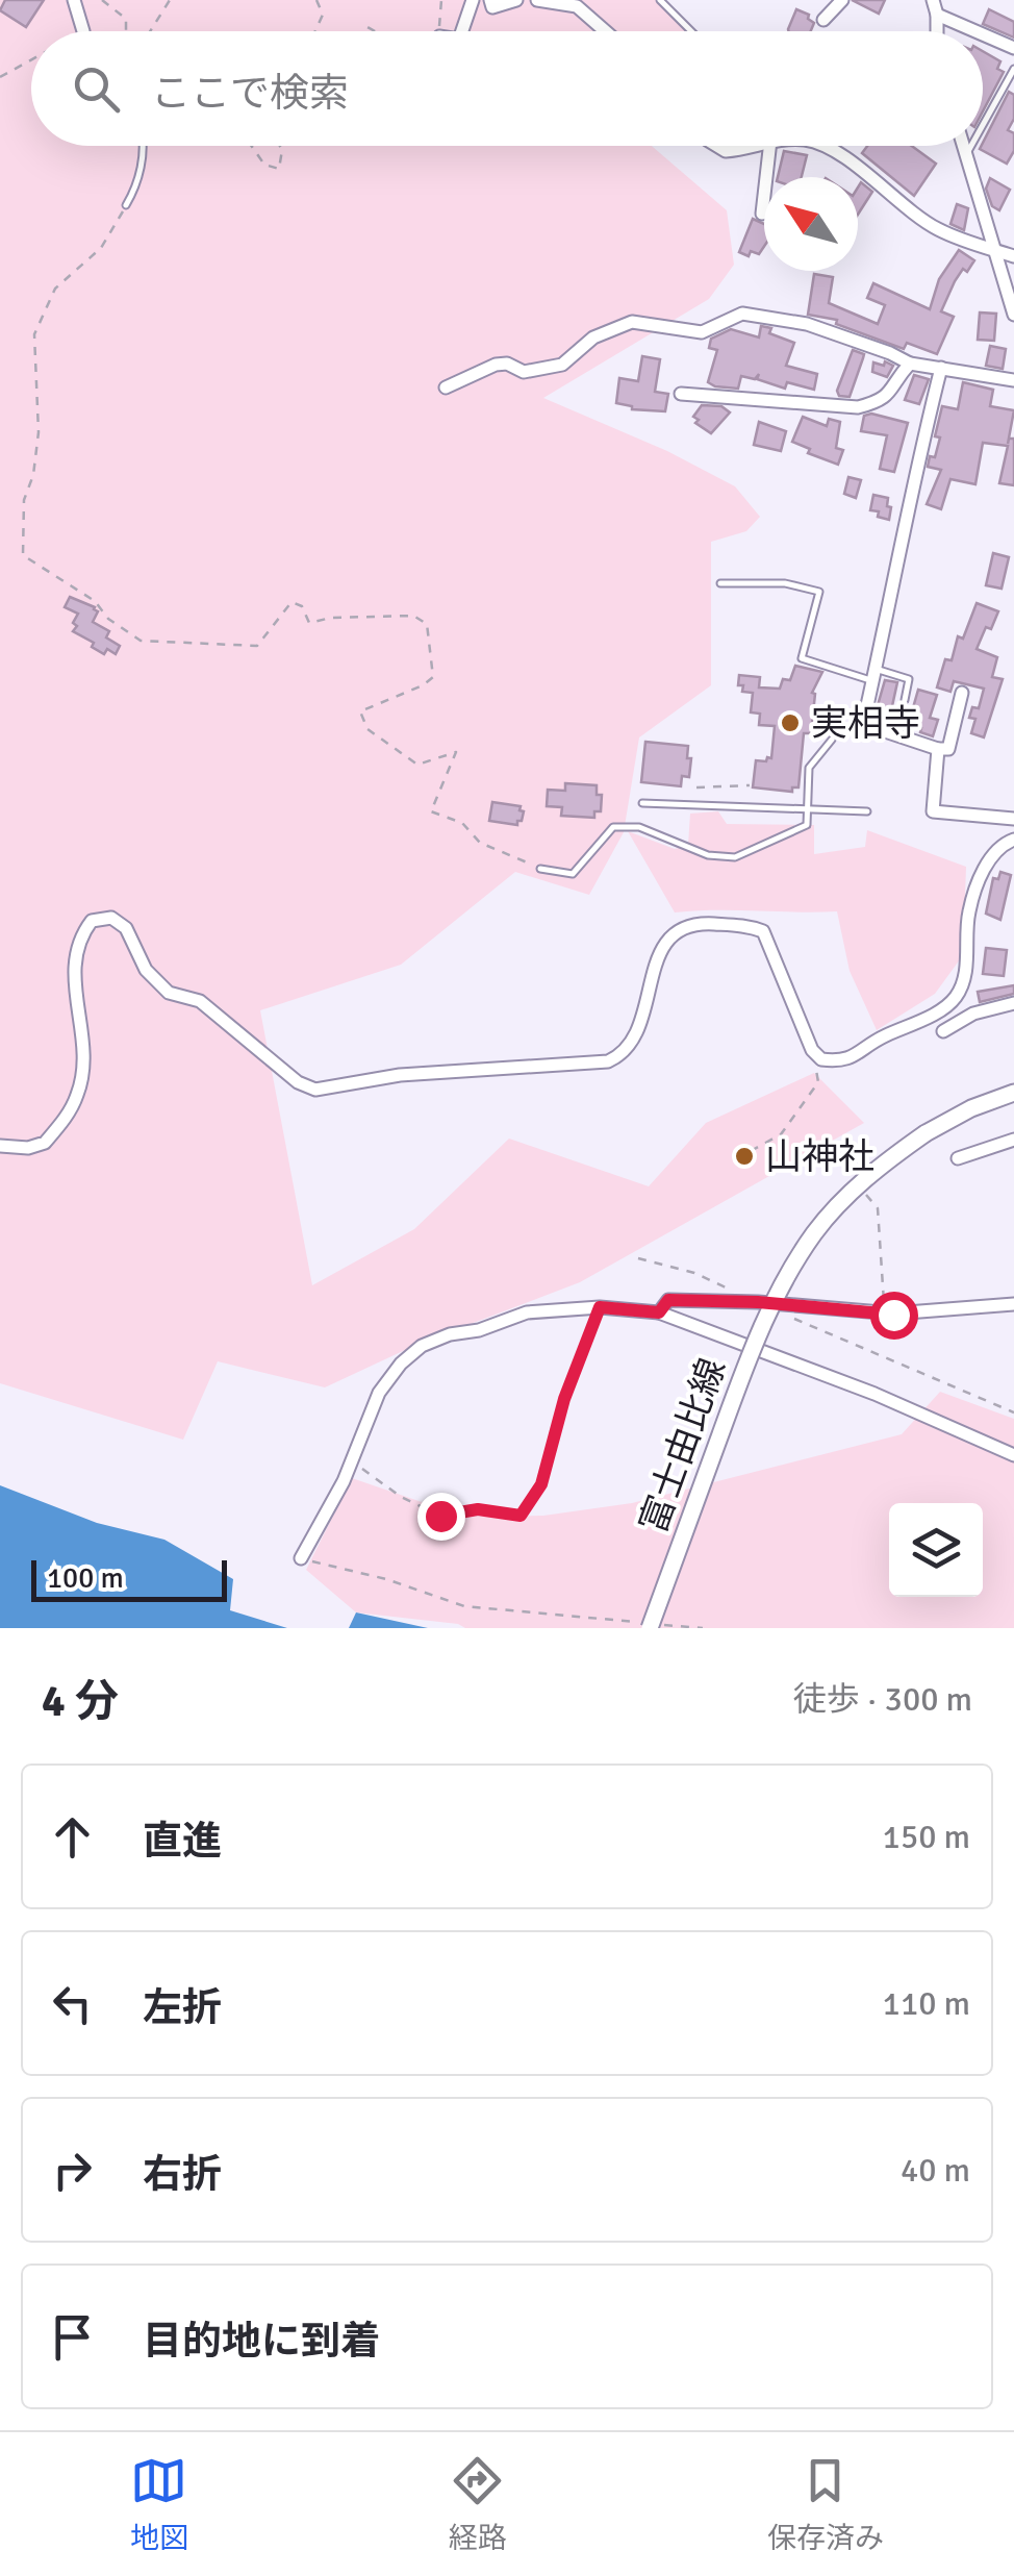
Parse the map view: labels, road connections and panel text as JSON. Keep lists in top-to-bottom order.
{
  "streets": {
    "main road": ["富士由比線"]
  },
  "places": ["実相寺", "山神社"],
  "scale_bar": "100 m",
  "north": "top left",
  "page": {
    "search": "ここで検索",
    "scale": "100 m",
    "heading": ["4 分", "徒歩 · 300 m"],
    "list": [
      ["直進", "150 m"],
      ["左折", "110 m"],
      ["右折", "40 m"],
      "目的地に到着"
    ],
    "nav": ["地図", "経路", "保存済み"]
  }
}
